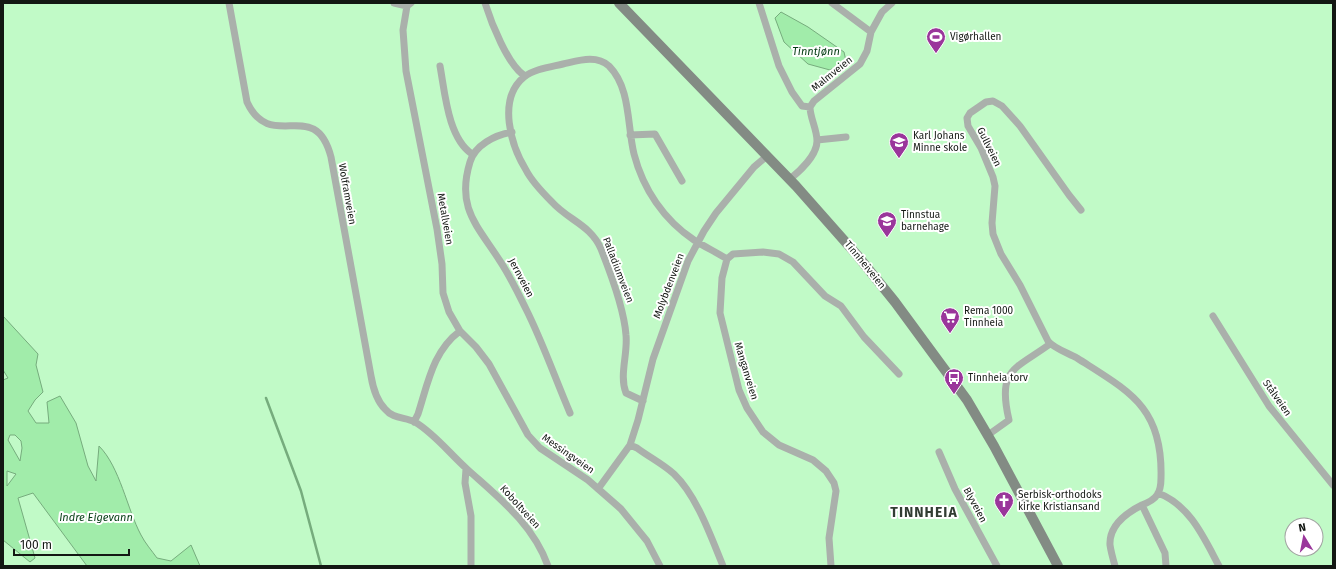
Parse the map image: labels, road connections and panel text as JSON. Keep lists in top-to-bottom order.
{
  "streets": {
    "street": [
      "Malmveien",
      "Gullveien",
      "Wolframveien",
      "Metallveien",
      "Tinnheiveien",
      "Palladiumveien",
      "Jernveien",
      "Molybdenveien",
      "Manganveien",
      "Stålveien",
      "Messingveien",
      "Blyveien",
      "Koboltveien"
    ]
  },
  "crossings": [
    ["Wolframveien", "Koboltveien"],
    ["Metallveien", "Messingveien"],
    ["Tinnheiveien", "Molybdenveien"],
    ["Palladiumveien", "Molybdenveien"],
    ["Molybdenveien", "Messingveien"]
  ],
  "districts": ["TINNHEIA"],
  "water": ["Tinntjønn", "Indre Eigevann"],
  "places": {
    "sports": ["Vigørhallen"],
    "school or university": ["Karl Johans Minne skole", "Tinnstua barnehage"],
    "supermarket": ["Rema 1000 Tinnheia"],
    "bus stop": ["Tinnheia torv"],
    "church": ["Serbisk-orthodoks kirke Kristiansand"]
  },
  "scale_bar": "100 m",
  "north": "top"
}
